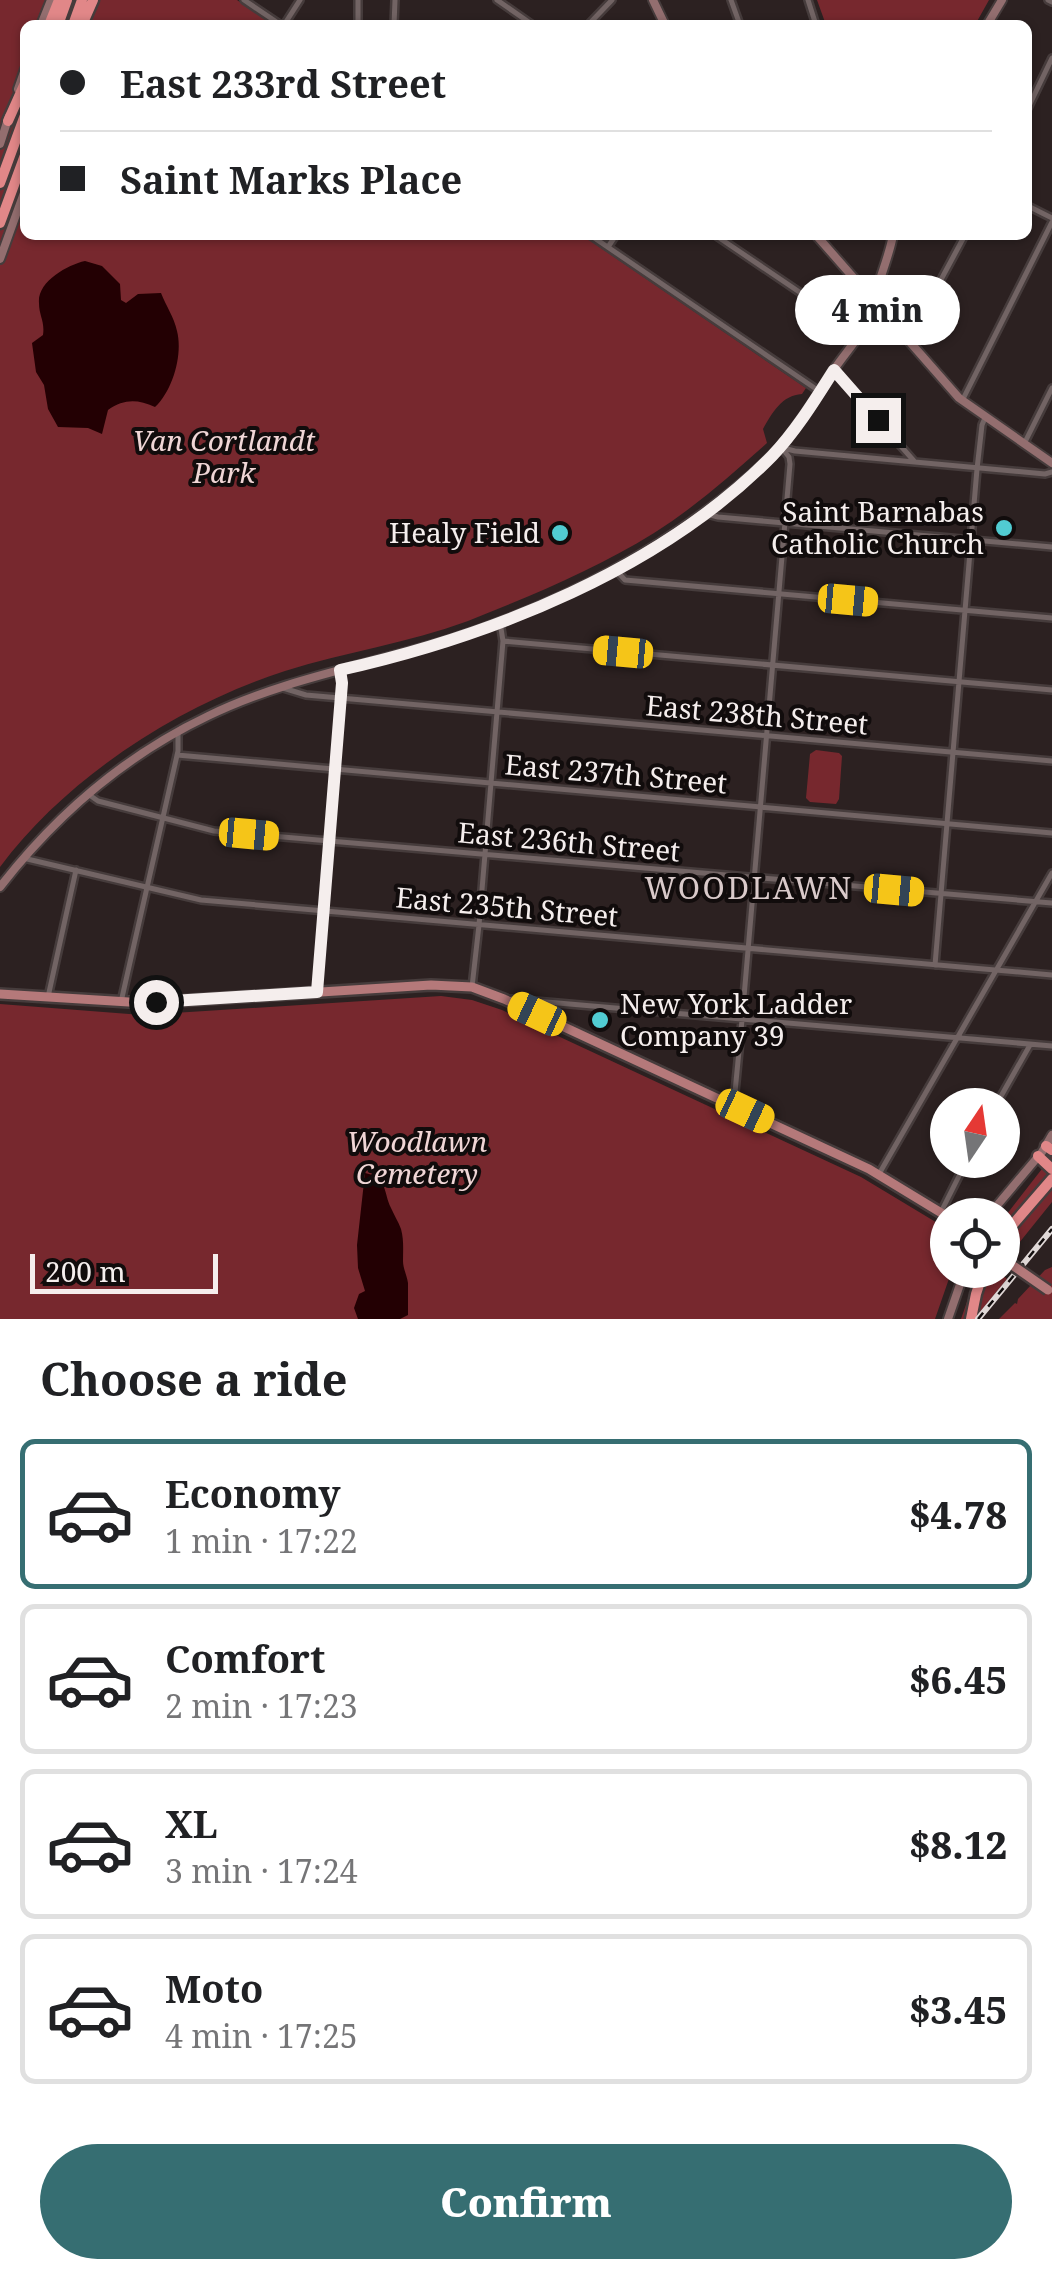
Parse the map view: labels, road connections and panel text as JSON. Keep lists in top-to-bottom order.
{
  "streets": {
    "street": [
      "East 238th Street",
      "East 237th Street",
      "East 236th Street",
      "East 235th Street"
    ]
  },
  "districts": ["WOODLAWN"],
  "parks": ["Van Cortlandt Park", "Woodlawn Cemetery"],
  "places": ["Saint Barnabas Catholic Church", "Healy Field", "New York Ladder Company 39"],
  "scale_bar": "200 m",
  "north": "top",
  "page": {
    "banner": ["East 233rd Street", "Saint Marks Place"],
    "bubble": "4 min",
    "scale": "200 m",
    "heading": "Choose a ride",
    "list": [
      {
        "name": "Economy",
        "note": "1 min · 17:22",
        "value": "$4.78"
      },
      {
        "name": "Comfort",
        "note": "2 min · 17:23",
        "value": "$6.45"
      },
      {
        "name": "XL",
        "note": "3 min · 17:24",
        "value": "$8.12"
      },
      {
        "name": "Moto",
        "note": "4 min · 17:25",
        "value": "$3.45"
      }
    ],
    "buttons": "Confirm"
  }
}
